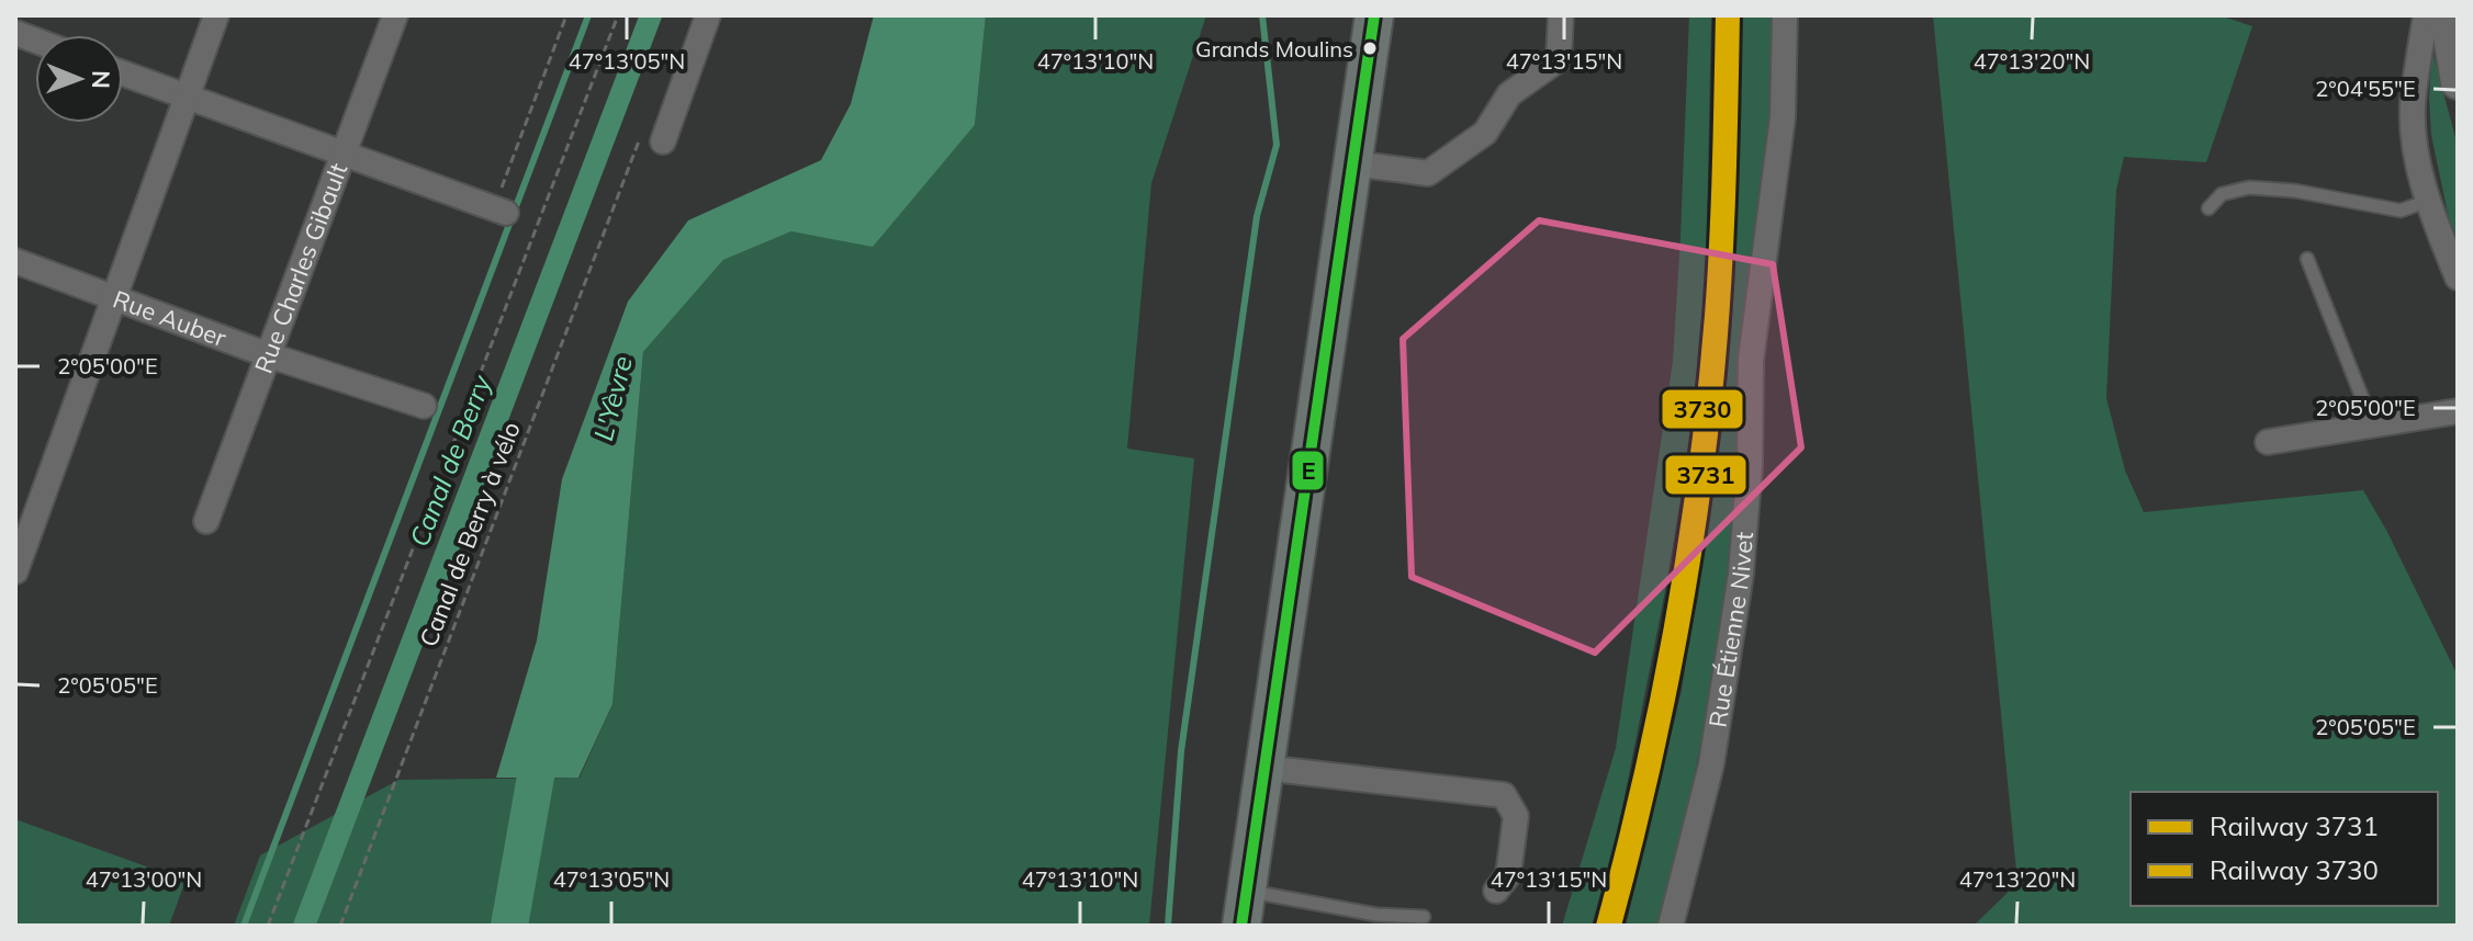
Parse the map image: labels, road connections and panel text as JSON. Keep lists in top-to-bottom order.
{
  "streets": {
    "street": ["Rue Charles Gibault", "Rue Auber", "Rue Étienne Nivet"],
    "path": ["Canal de Berry à vélo"]
  },
  "crossings": [
    ["Rue Charles Gibault", "Rue Auber"]
  ],
  "water": ["L'Yèvre", "Canal de Berry"],
  "places": ["Grands Moulins"],
  "lines": ["rail line 3731", "rail line 3730", "transit line E"],
  "legend": ["Railway 3731", "Railway 3730"],
  "north": "right",
  "coordinates": [
    "47°13'05\"N",
    "47°13'10\"N",
    "47°13'15\"N",
    "47°13'20\"N",
    "2°04'55\"E",
    "2°05'00\"E",
    "2°05'05\"E",
    "47°13'00\"N"
  ]
}
